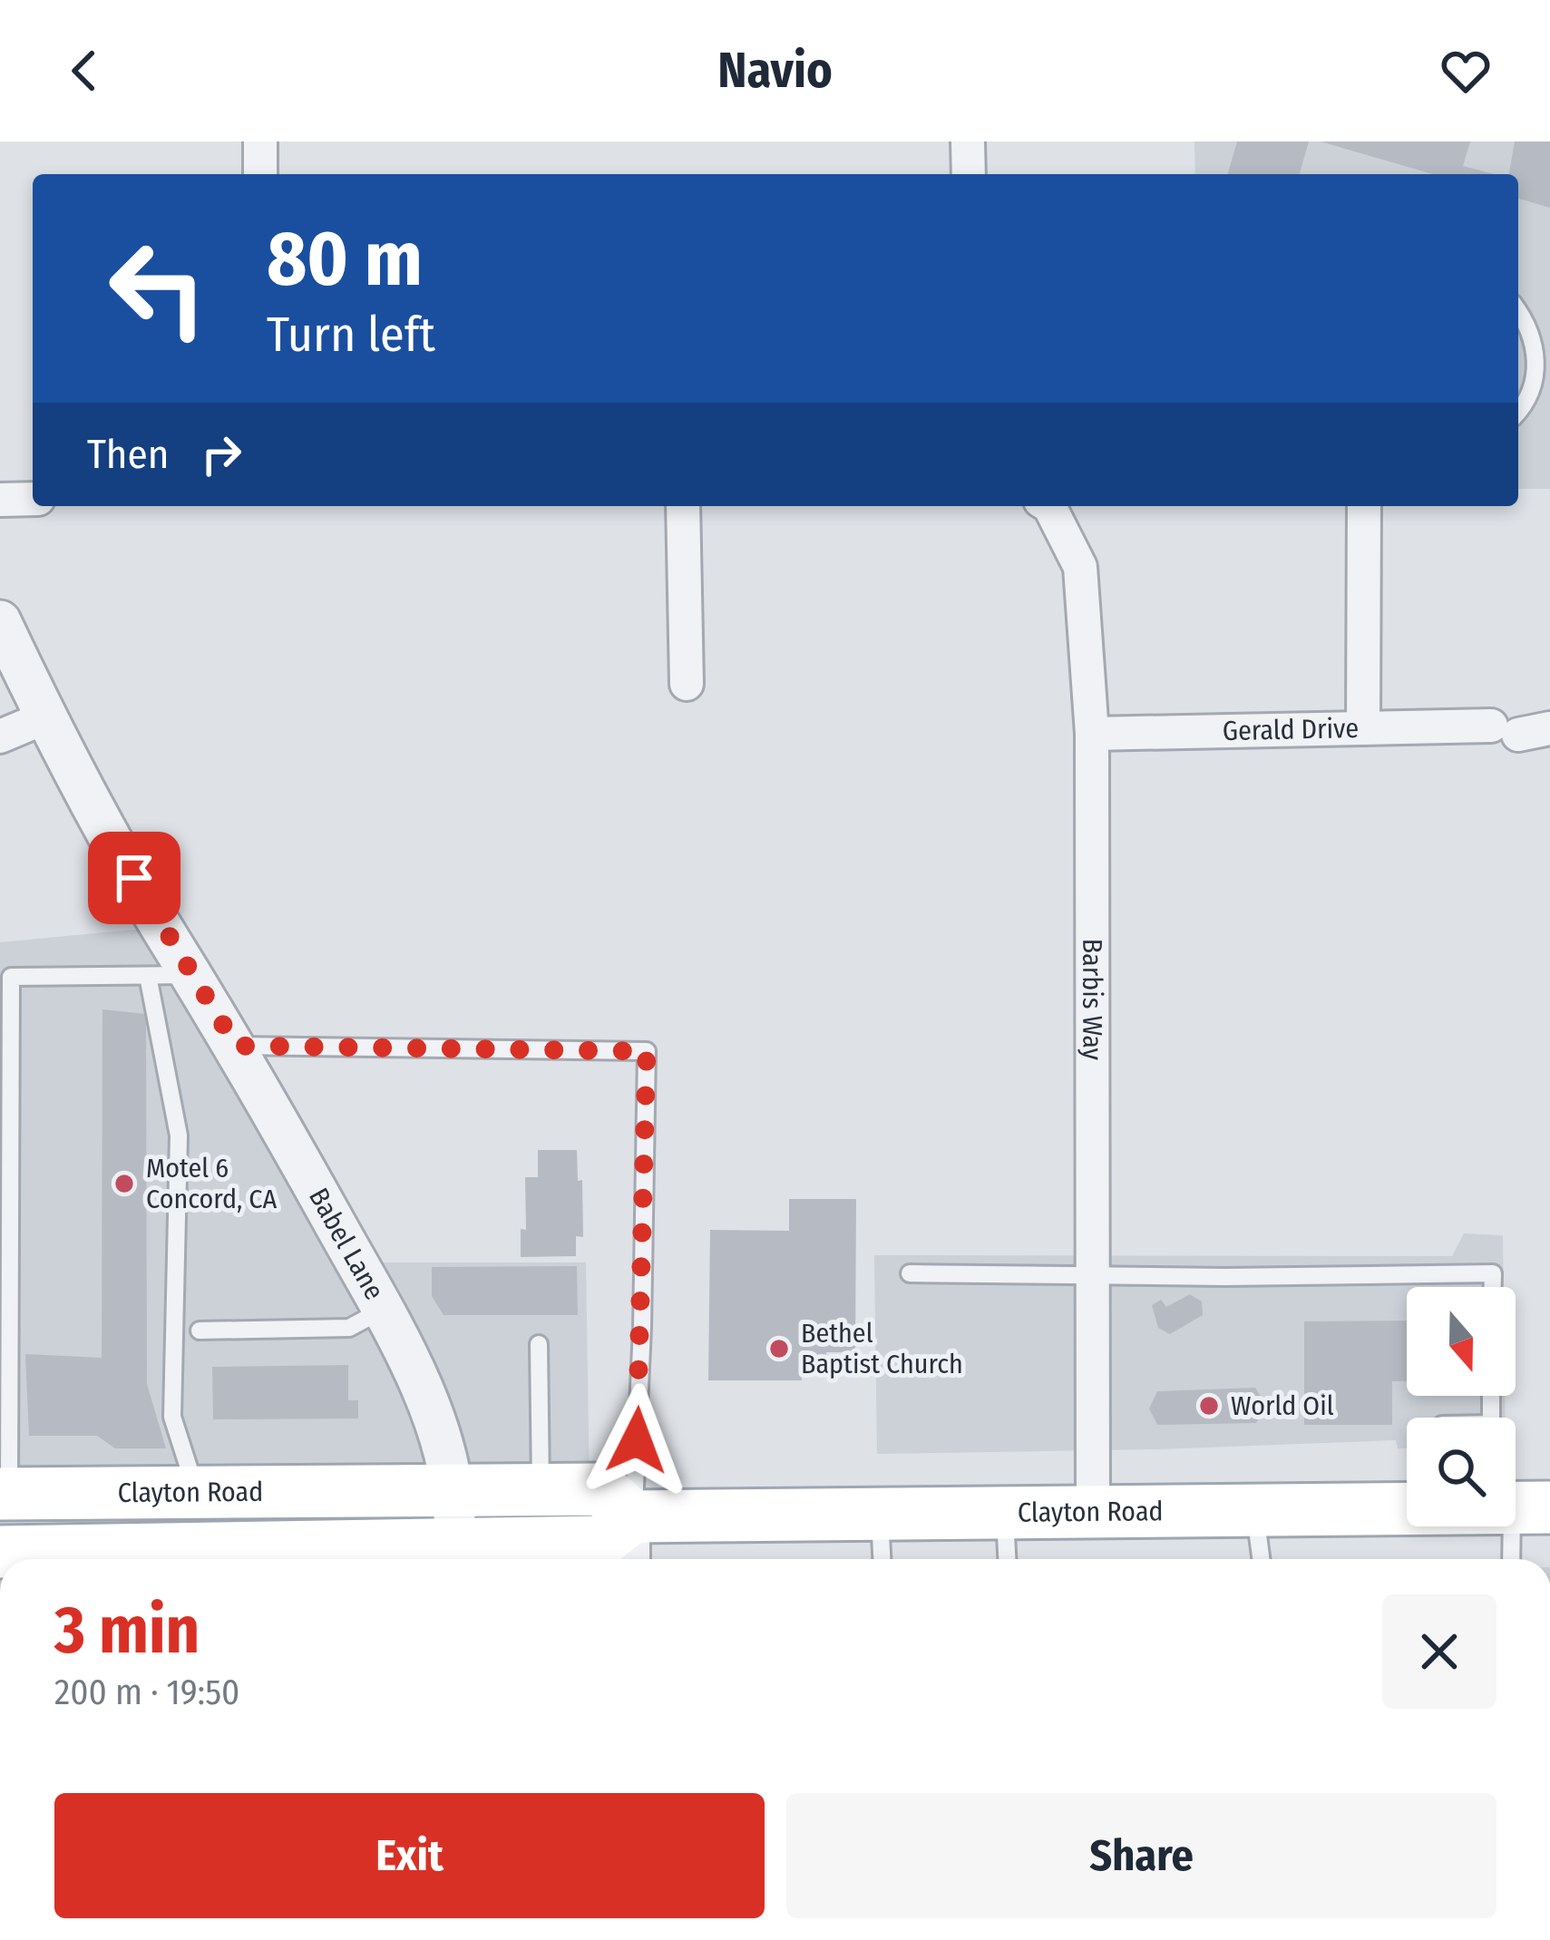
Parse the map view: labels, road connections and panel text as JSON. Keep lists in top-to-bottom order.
{
  "streets": {
    "main road": ["Clayton Road"],
    "street": ["Gerald Drive", "Barbis Way", "Babel Lane"]
  },
  "crossings": [
    ["Gerald Drive", "Barbis Way"],
    ["Barbis Way", "Clayton Road"],
    ["Babel Lane", "Clayton Road"]
  ],
  "places": ["Motel 6 Concord, CA", "Bethel Baptist Church", "World Oil"],
  "north": "bottom",
  "page": {
    "header": "Navio",
    "turn": ["80 m", "Turn left"],
    "then": "Then",
    "heading": ["3 min", "200 m · 19:50"],
    "buttons": ["Exit", "Share"]
  }
}
